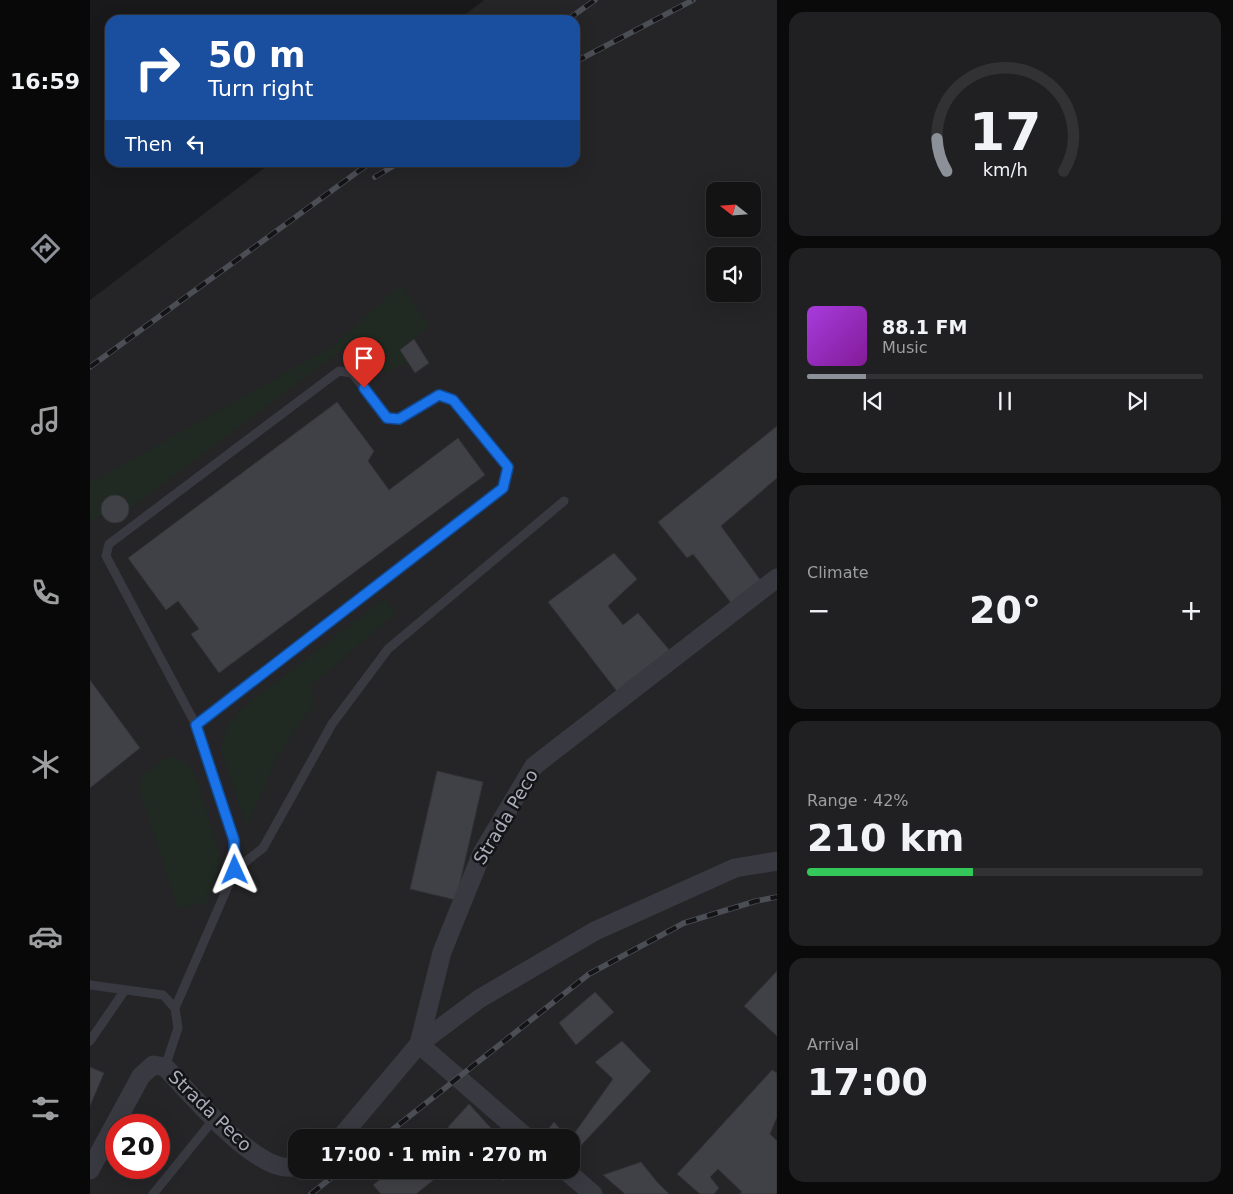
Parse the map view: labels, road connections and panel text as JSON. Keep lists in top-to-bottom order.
{
  "streets": {
    "street": ["Strada Peco"]
  },
  "north": "left",
  "page": {
    "tabs": "16:59",
    "turn": ["50 m", "Turn right"],
    "then": "Then",
    "song": ["88.1 FM", "Music"],
    "tile": [
      "Climate",
      ["Range · 42%", "210 km"],
      ["Arrival", "17:00"]
    ],
    "heat": ["−", "20°", "+"],
    "limit": "20",
    "trip": "17:00 · 1 min · 270 m",
    "gauge": ["17", "km/h"]
  }
}
